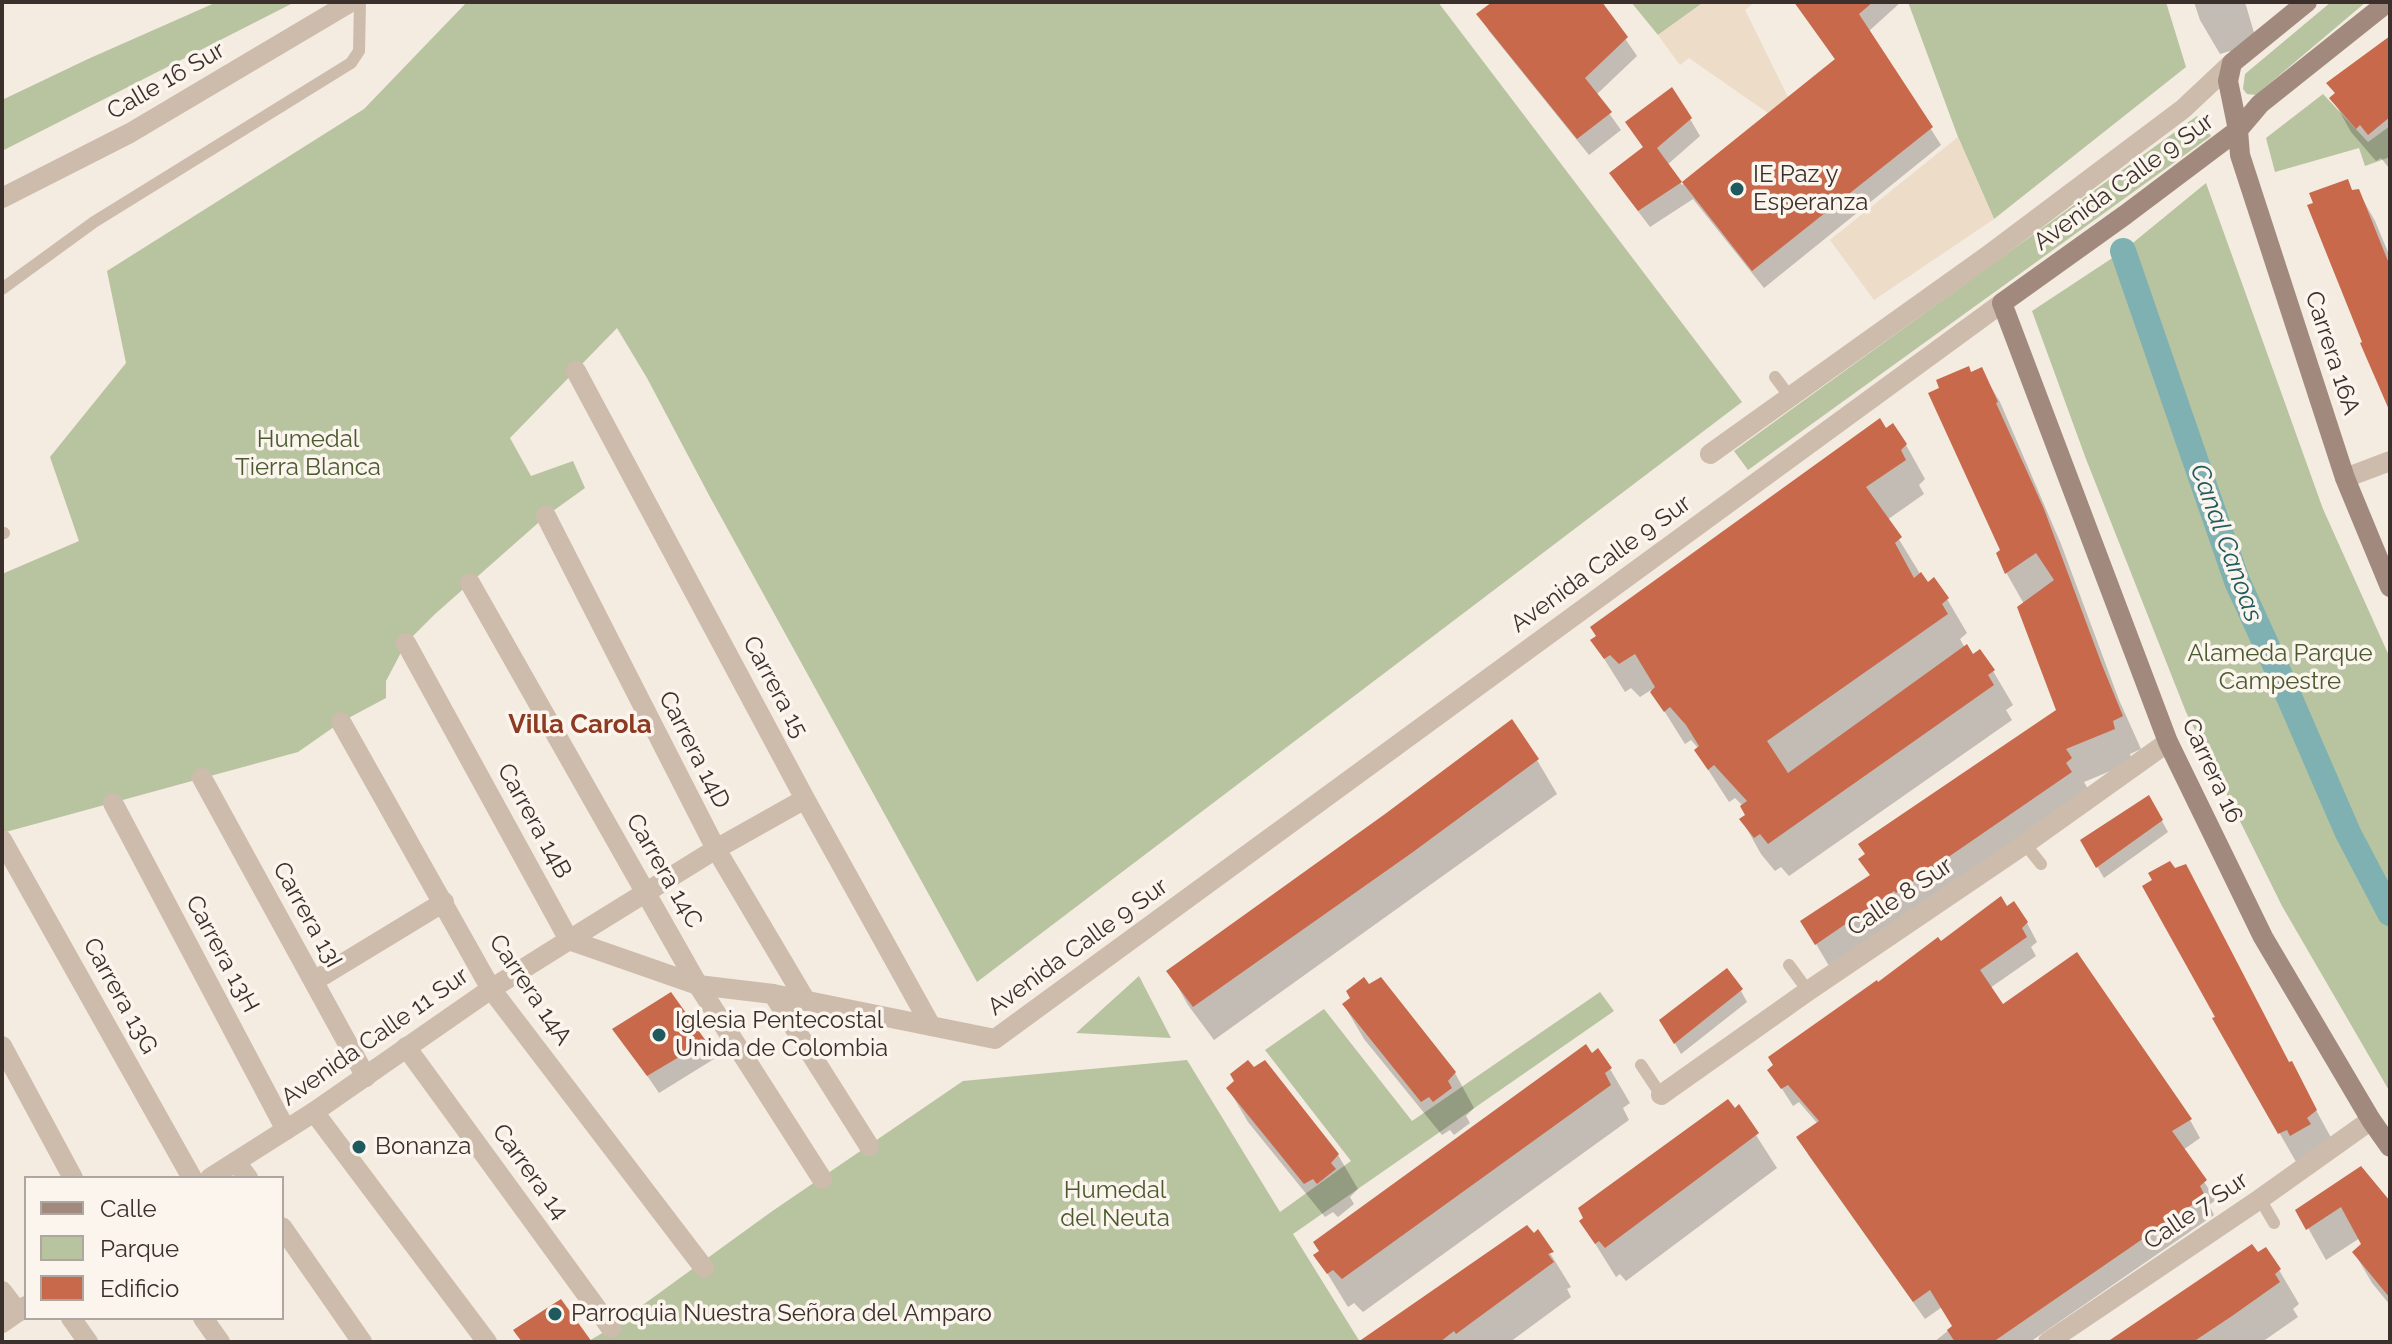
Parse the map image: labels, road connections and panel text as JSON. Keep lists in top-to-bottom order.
{
  "streets": {
    "main road": ["Avenida Calle 9 Sur", "Carrera 16A", "Carrera 16"],
    "street": [
      "Calle 16 Sur",
      "Carrera 15",
      "Carrera 14D",
      "Carrera 14B",
      "Carrera 14C",
      "Calle 8 Sur",
      "Carrera 13I",
      "Carrera 13H",
      "Carrera 14A",
      "Carrera 13G",
      "Avenida Calle 11 Sur",
      "Carrera 14",
      "Calle 7 Sur"
    ]
  },
  "crossings": [
    ["Avenida Calle 9 Sur", "Carrera 16A"],
    ["Avenida Calle 9 Sur", "Carrera 15"],
    ["Avenida Calle 9 Sur", "Carrera 16"],
    ["Carrera 15", "Avenida Calle 11 Sur"],
    ["Carrera 14D", "Avenida Calle 11 Sur"],
    ["Carrera 16", "Calle 8 Sur"],
    ["Carrera 16", "Calle 7 Sur"],
    ["Carrera 14B", "Avenida Calle 11 Sur"],
    ["Carrera 14C", "Avenida Calle 11 Sur"],
    ["Carrera 13I", "Avenida Calle 11 Sur"],
    ["Carrera 13H", "Avenida Calle 11 Sur"],
    ["Carrera 14A", "Avenida Calle 11 Sur"],
    ["Avenida Calle 11 Sur", "Carrera 14"]
  ],
  "districts": ["Villa Carola"],
  "water": ["Canal Canoas"],
  "parks": ["Humedal Tierra Blanca", "Alameda Parque Campestre", "Humedal del Neuta"],
  "places": [
    "IE Paz y Esperanza",
    "Iglesia Pentecostal Unida de Colombia",
    "Bonanza",
    "Parroquia Nuestra Señora del Amparo"
  ],
  "legend": ["Calle", "Parque", "Edificio"]
}
